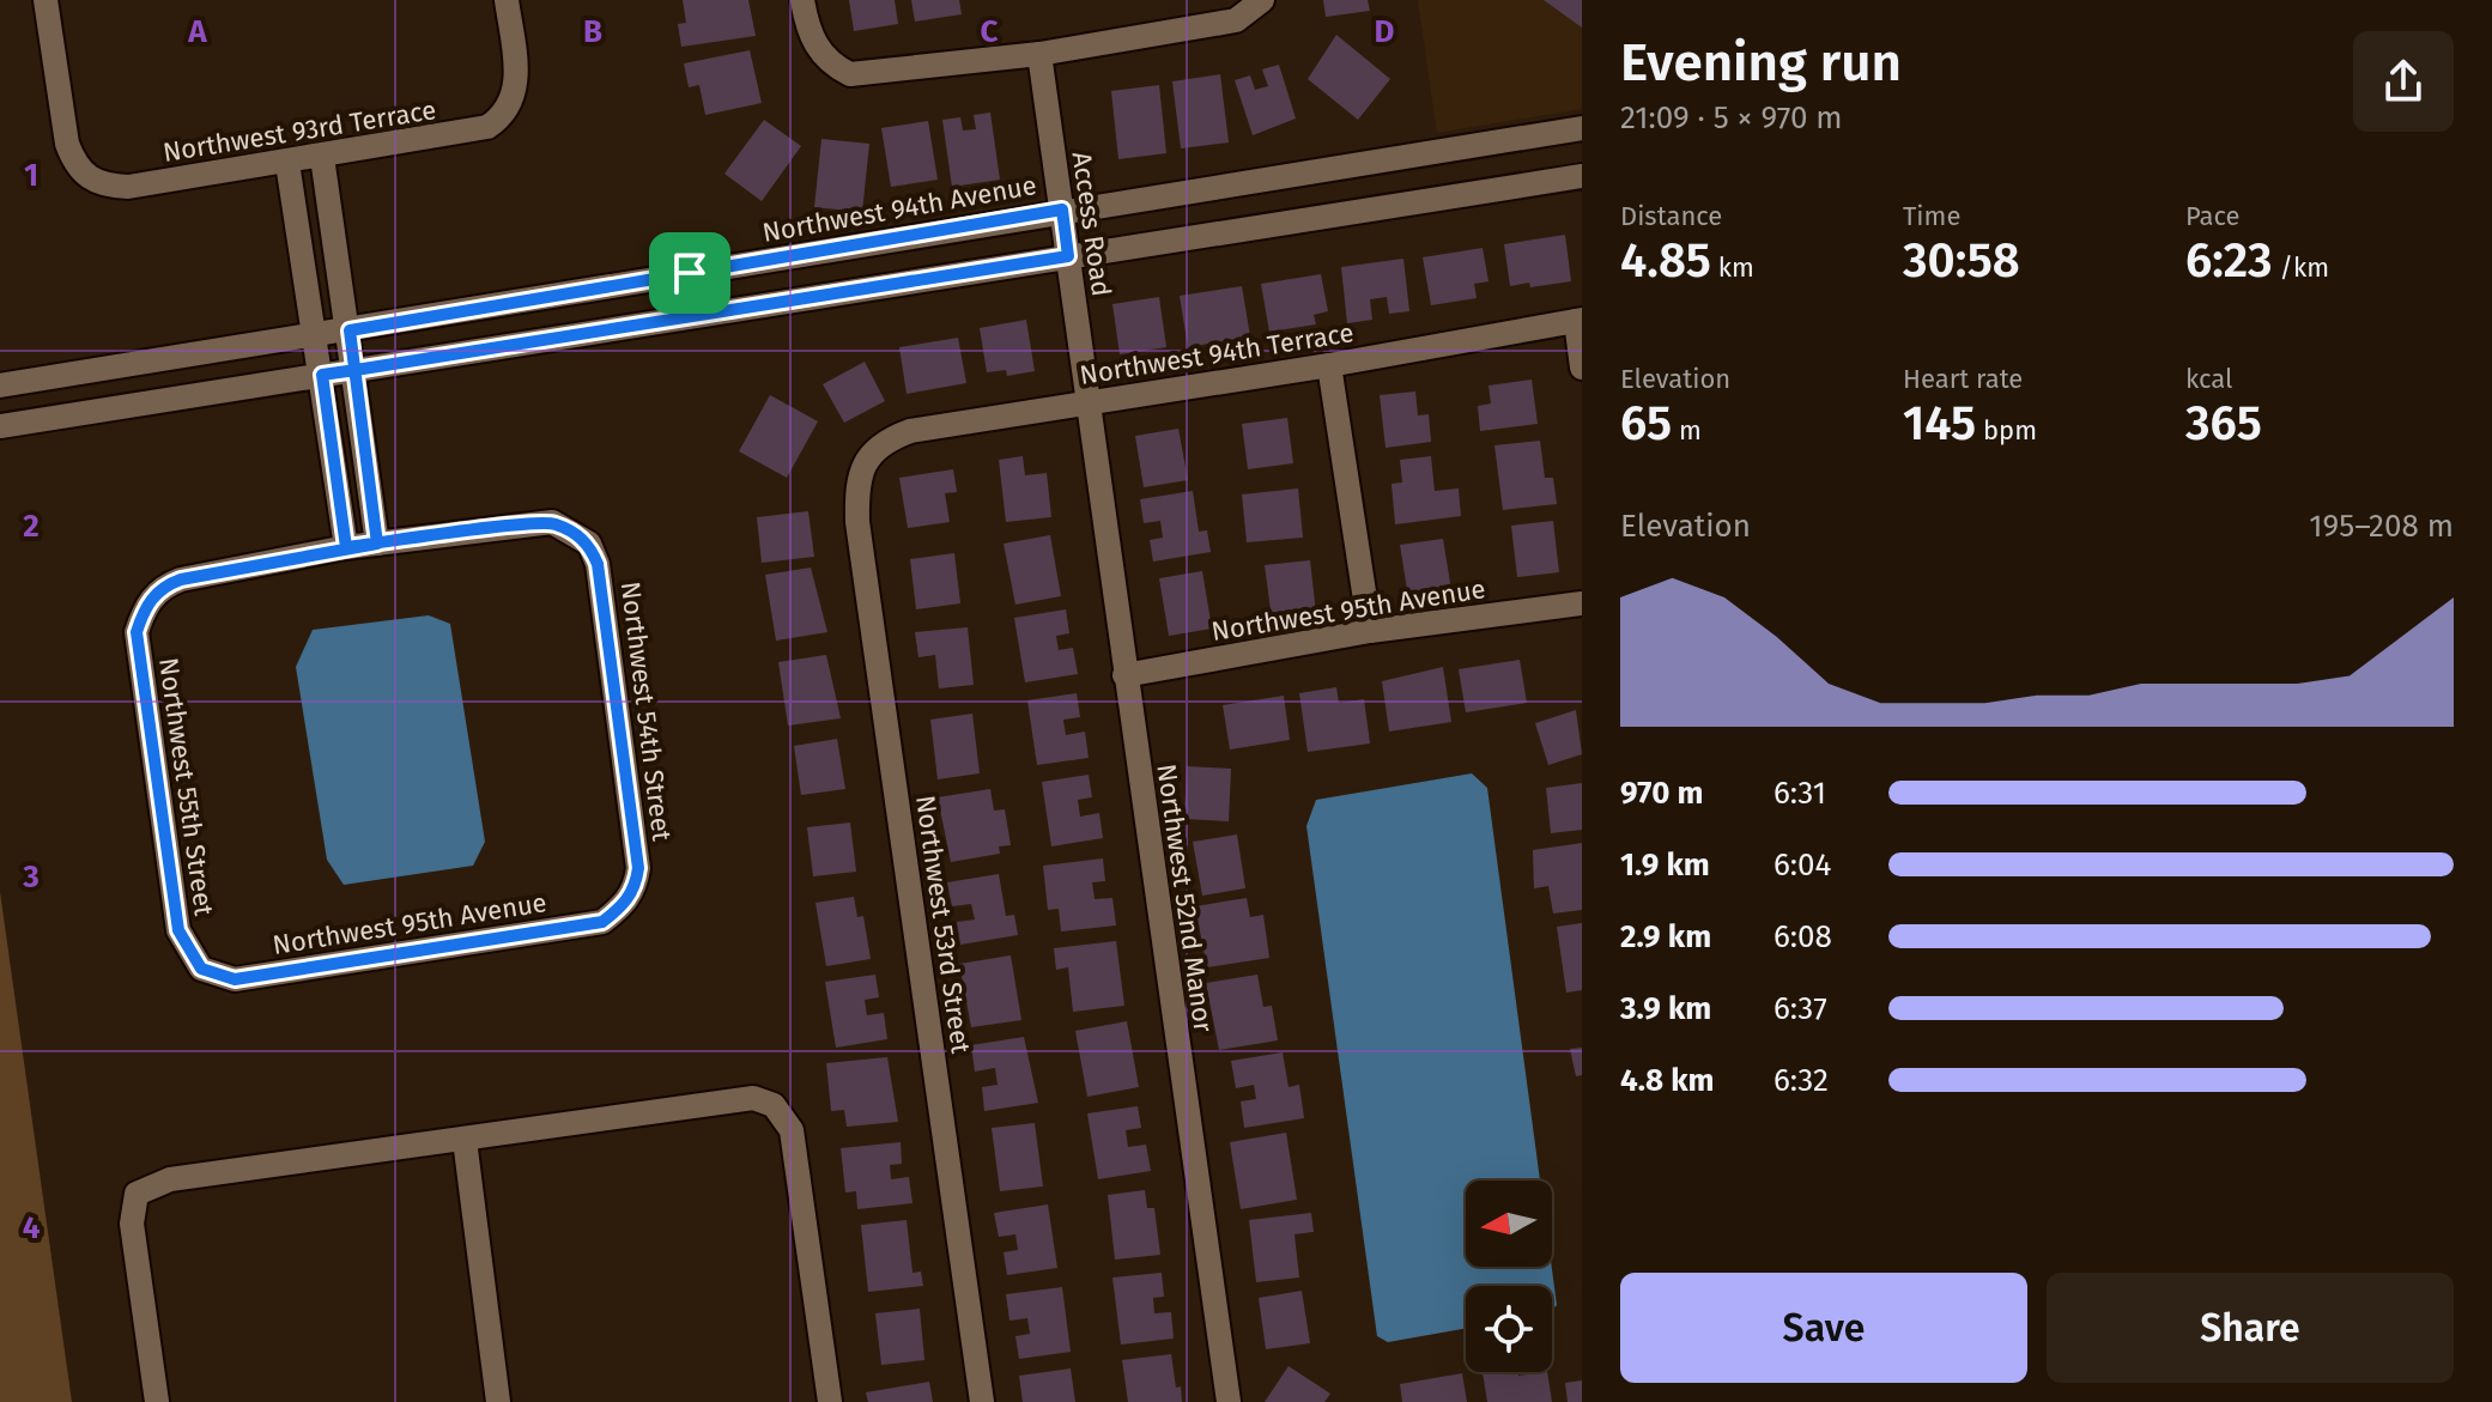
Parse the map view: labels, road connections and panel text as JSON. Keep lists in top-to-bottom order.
{
  "streets": {
    "street": [
      "Northwest 93rd Terrace",
      "Northwest 94th Avenue",
      "Access Road",
      "Northwest 94th Terrace",
      "Northwest 95th Avenue",
      "Northwest 54th Street",
      "Northwest 55th Street",
      "Northwest 52nd Manor",
      "Northwest 53rd Street"
    ]
  },
  "crossings": [
    ["Northwest 94th Avenue", "Access Road"],
    ["Access Road", "Northwest 94th Terrace"],
    ["Access Road", "Northwest 52nd Manor"],
    ["Northwest 94th Terrace", "Northwest 52nd Manor"],
    ["Northwest 94th Terrace", "Northwest 53rd Street"],
    ["Northwest 95th Avenue", "Northwest 54th Street"],
    ["Northwest 95th Avenue", "Northwest 55th Street"],
    ["Northwest 95th Avenue", "Northwest 52nd Manor"]
  ],
  "north": "left",
  "page": {
    "heading": ["Evening run", "21:09 · 5 × 970 m"],
    "stats": [
      ["Distance", "4.85 km"],
      ["Time", "30:58"],
      ["Pace", "6:23 /km"],
      ["Elevation", "65 m"],
      ["Heart rate", "145 bpm"],
      ["kcal", "365"]
    ],
    "chart": ["Elevation", "195–208 m"],
    "list": [
      {
        "name": "970 m",
        "note": "6:31"
      },
      {
        "name": "1.9 km",
        "note": "6:04"
      },
      {
        "name": "2.9 km",
        "note": "6:08"
      },
      {
        "name": "3.9 km",
        "note": "6:37"
      },
      {
        "name": "4.8 km",
        "note": "6:32"
      }
    ],
    "buttons": ["Save", "Share"]
  },
  "grid": {
    "columns": [
      "A",
      "B",
      "C",
      "D"
    ],
    "rows": [
      "1",
      "2",
      "3",
      "4"
    ]
  }
}
